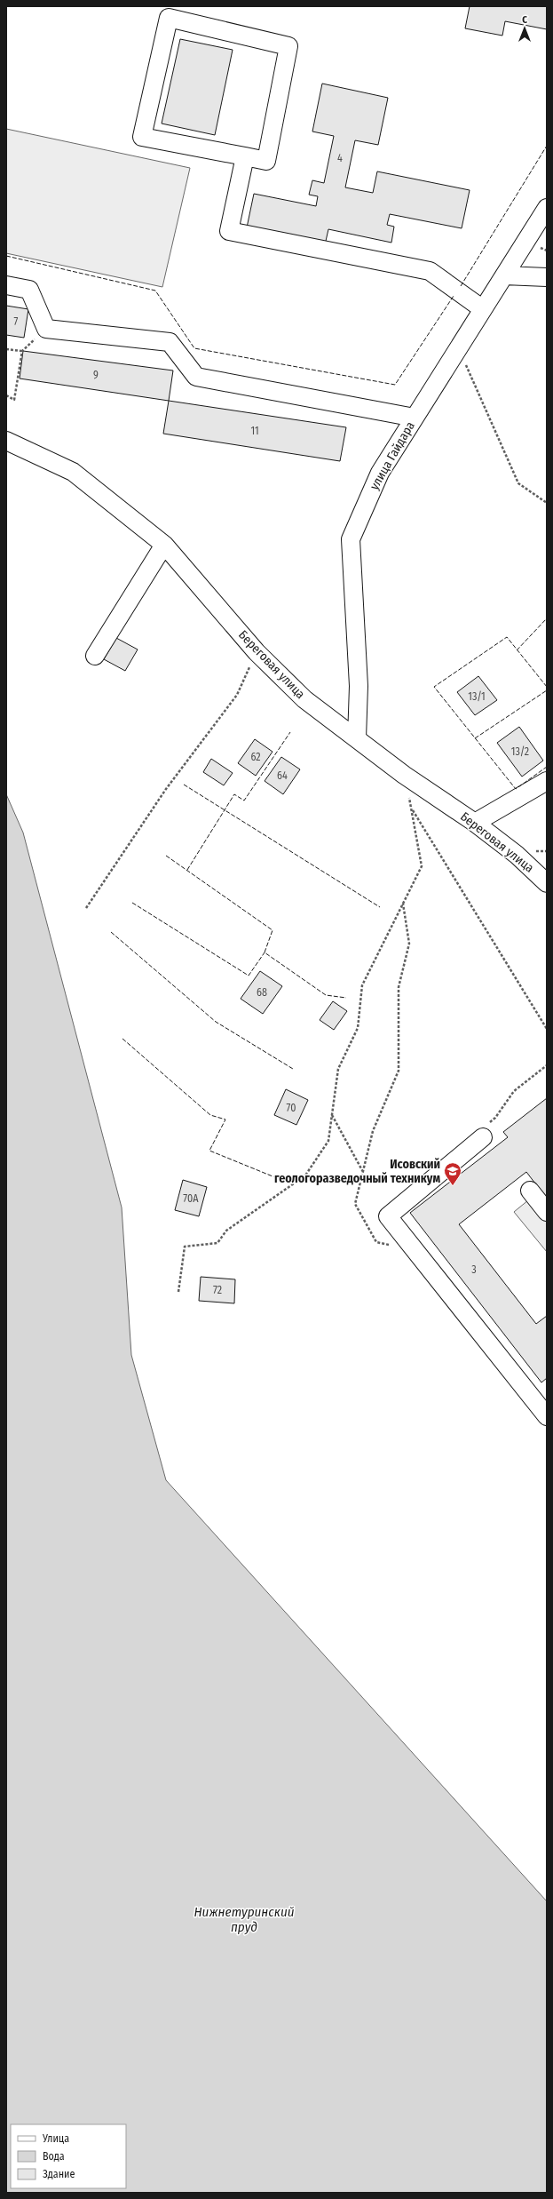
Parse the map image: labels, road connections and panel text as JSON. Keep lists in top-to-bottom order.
{
  "streets": {
    "street": ["улица Гайдара", "Береговая улица"]
  },
  "crossings": [
    ["улица Гайдара", "Береговая улица"]
  ],
  "water": ["Нижнетуринский пруд"],
  "places": {
    "school or university": ["Исовский геологоразведочный техникум"]
  },
  "house_numbers": [
    "4",
    "7",
    "9",
    "11",
    "13/1",
    "13/2",
    "62",
    "64",
    "68",
    "70",
    "70А",
    "3",
    "72"
  ],
  "legend": ["Улица", "Вода", "Здание"],
  "north": "top"
}
